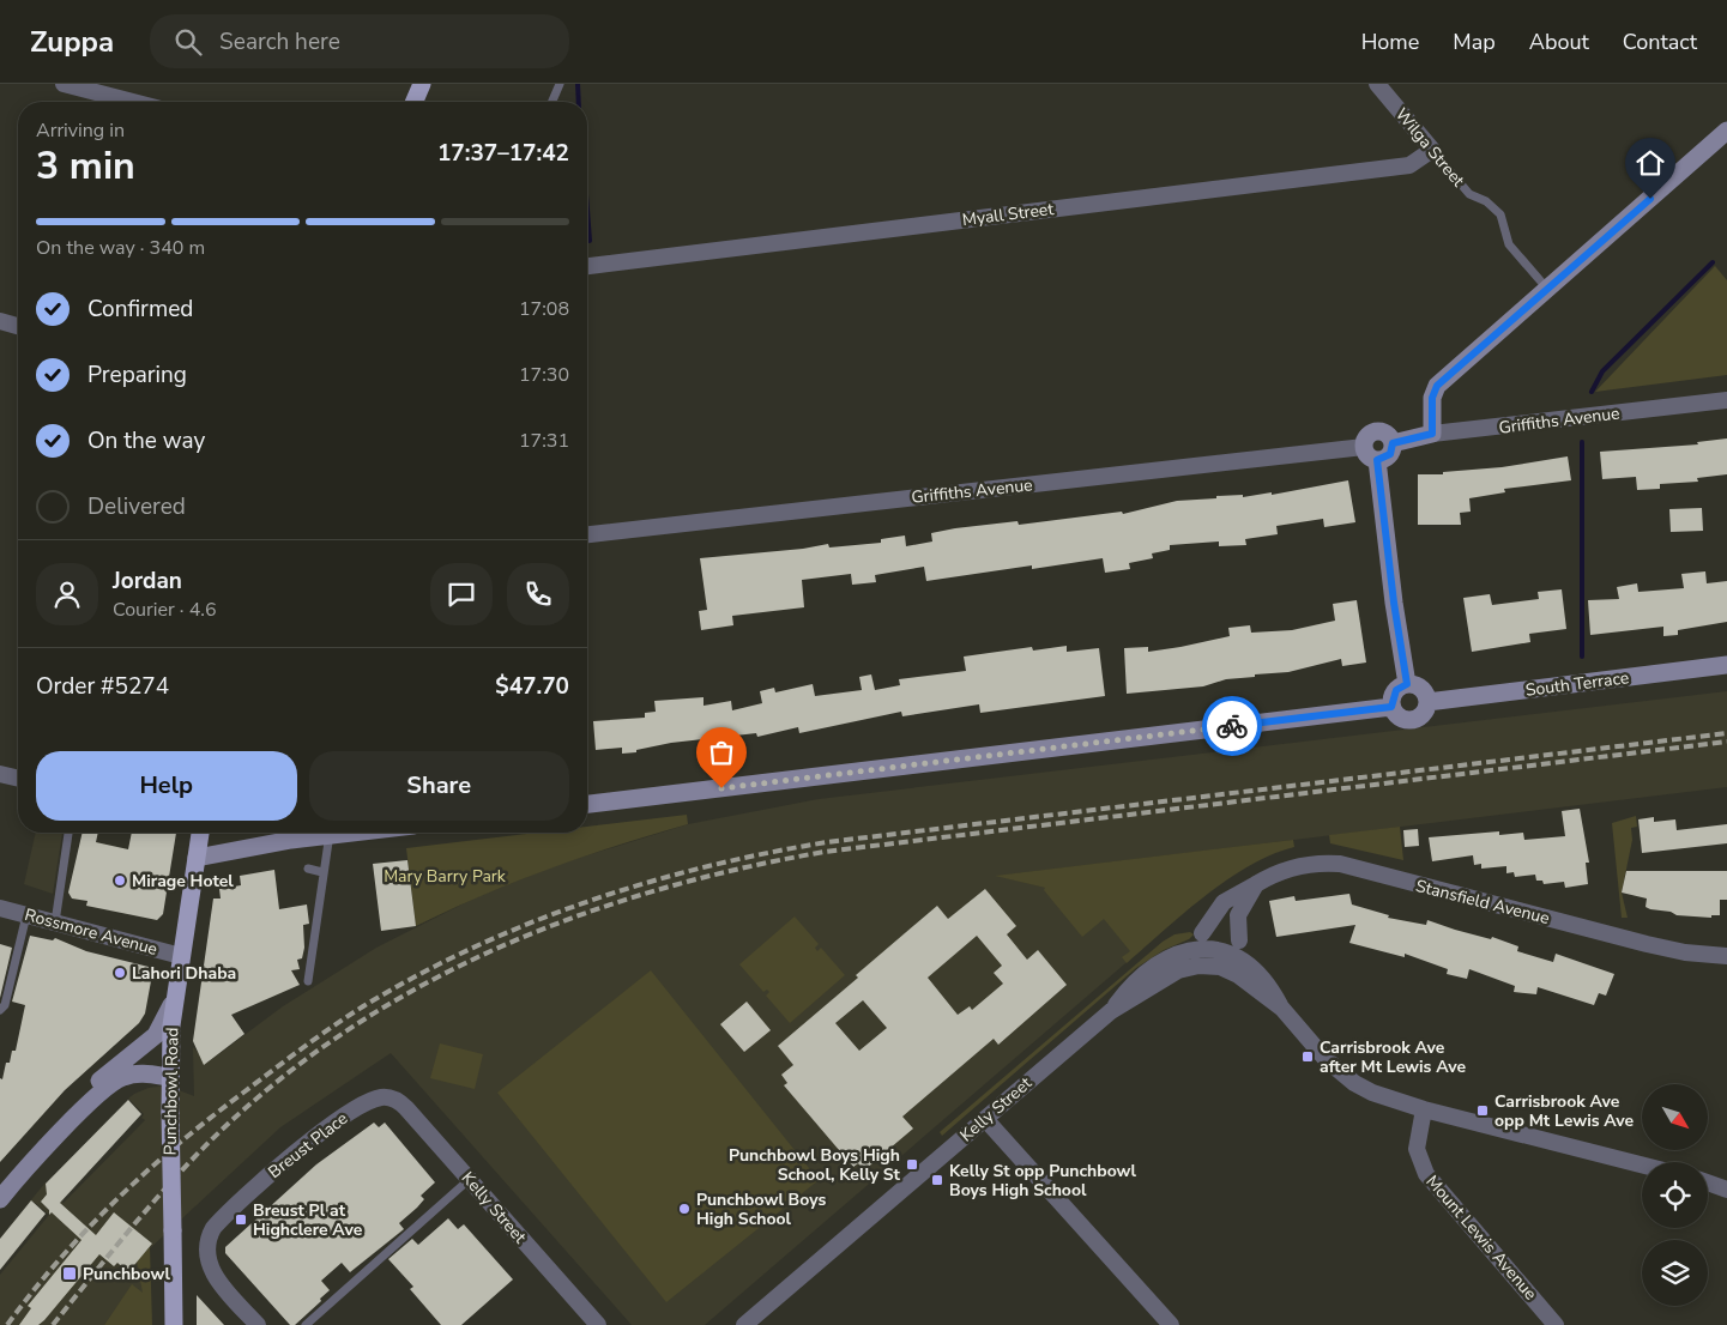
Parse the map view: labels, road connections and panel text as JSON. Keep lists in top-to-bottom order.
{
  "streets": {
    "main road": ["Punchbowl Road"],
    "street": [
      "Wilga Street",
      "Myall Street",
      "Griffiths Avenue",
      "South Terrace",
      "Stansfield Avenue",
      "Rossmore Avenue",
      "Kelly Street",
      "Breust Place",
      "Mount Lewis Avenue"
    ]
  },
  "crossings": [
    ["Wilga Street", "Myall Street"],
    ["Rossmore Avenue", "Punchbowl Road"],
    ["Kelly Street", "Breust Place"],
    ["Kelly Street", "Mount Lewis Avenue"]
  ],
  "parks": ["Mary Barry Park"],
  "places": {
    "other": ["Mirage Hotel", "Lahori Dhaba", "Punchbowl Boys High School"],
    "transit": [
      "Carrisbrook Ave after Mt Lewis Ave",
      "Carrisbrook Ave opp Mt Lewis Ave",
      "Punchbowl Boys High School, Kelly St",
      "Kelly St opp Punchbowl Boys High School",
      "Breust Pl at Highclere Ave",
      "Punchbowl"
    ]
  },
  "north": "bottom right",
  "page": {
    "header": "Zuppa",
    "search": "Search here",
    "nav": [
      "Home",
      "Map",
      "About",
      "Contact"
    ],
    "heading": ["3 min", "Arriving in", "17:37–17:42"],
    "panel": [
      "Jordan",
      "Courier · 4.6",
      "Order #5274",
      "$47.70"
    ],
    "bar": "On the way · 340 m",
    "list": [
      ["Confirmed", "17:08"],
      ["Preparing", "17:30"],
      ["On the way", "17:31"],
      "Delivered"
    ],
    "buttons": ["Help", "Share"]
  }
}
